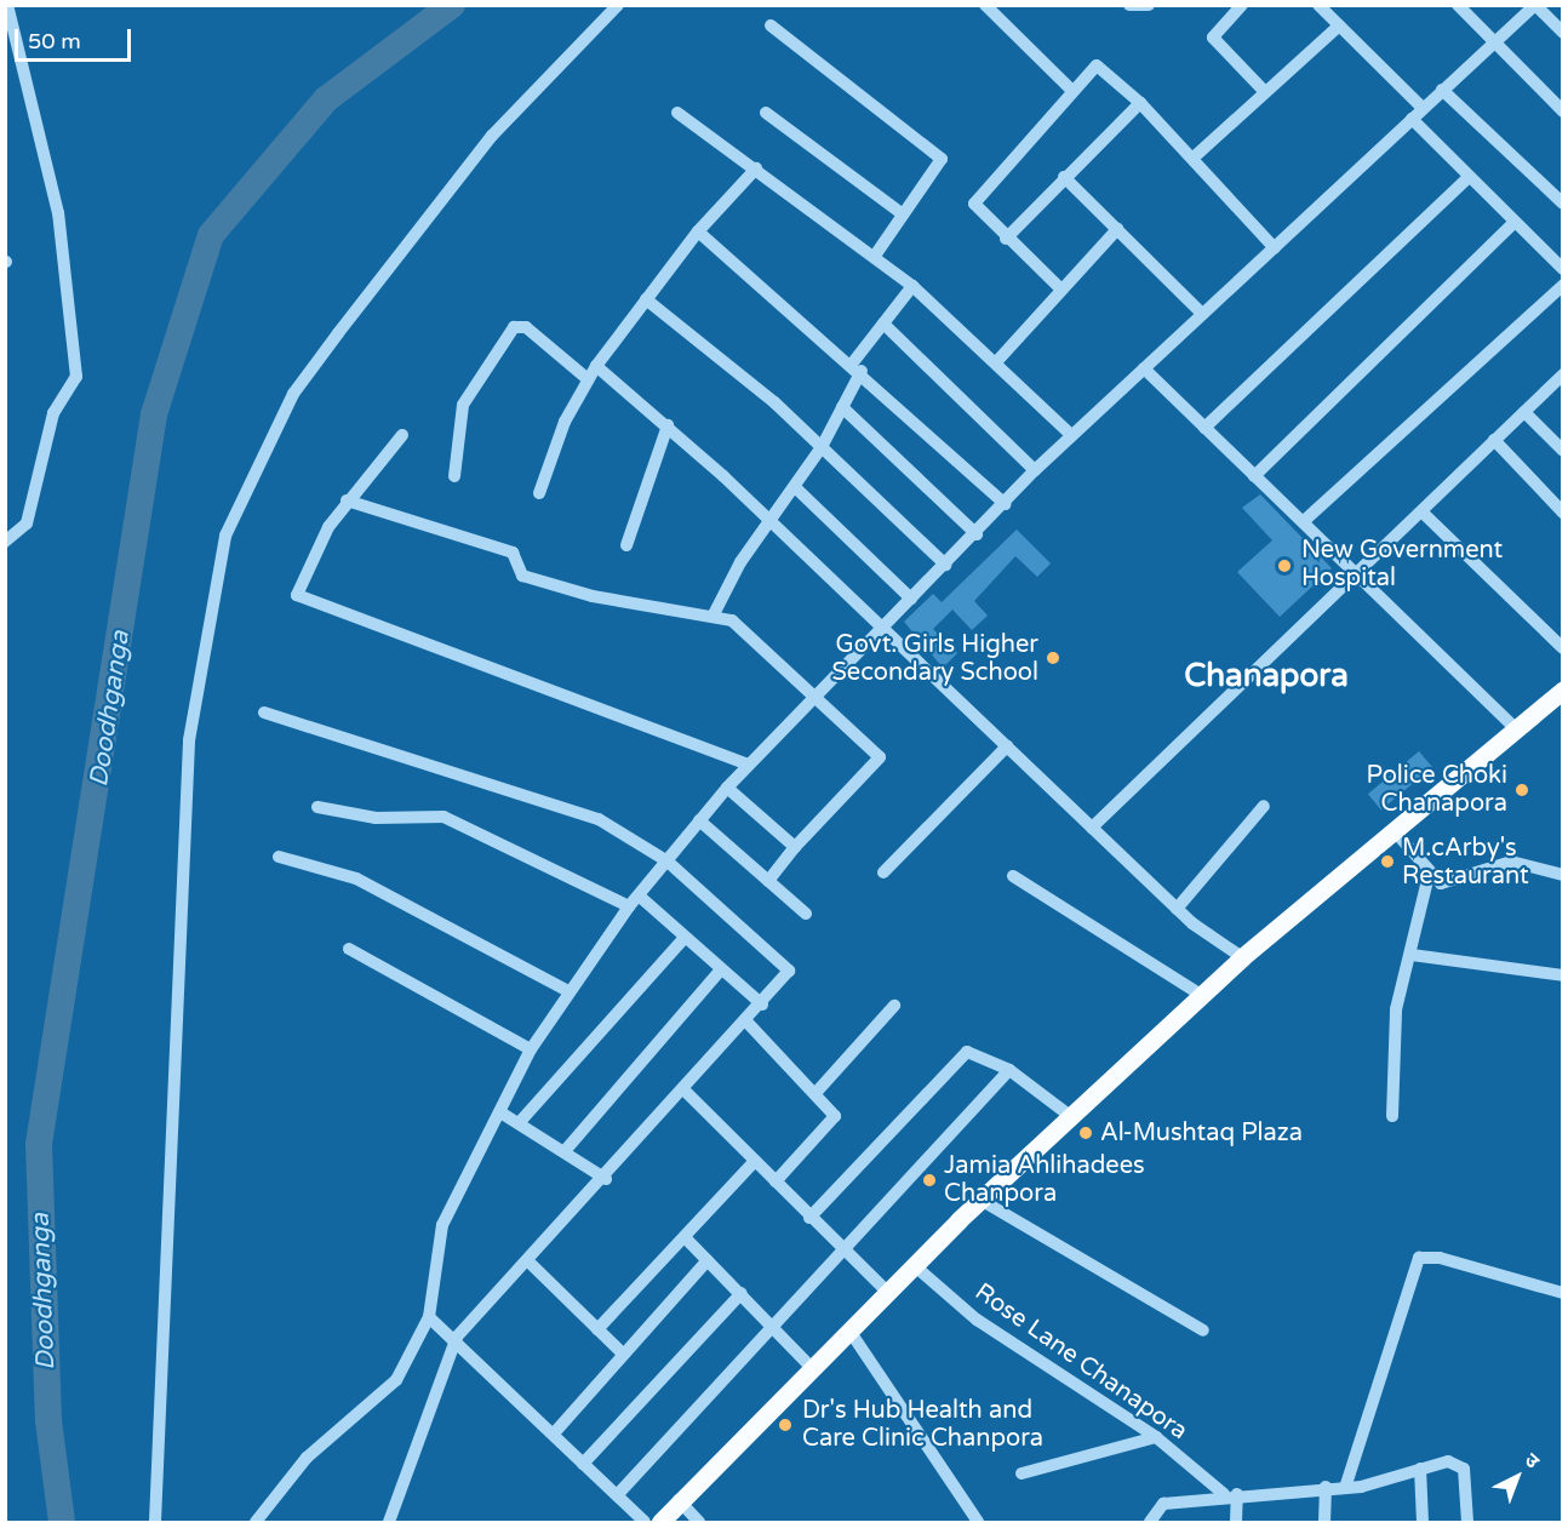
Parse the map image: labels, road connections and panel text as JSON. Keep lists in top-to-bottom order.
{
  "streets": {
    "street": ["Rose Lane Chanapora"]
  },
  "districts": ["Chanapora"],
  "water": ["Doodhganga"],
  "places": [
    "New Government Hospital",
    "Govt. Girls Higher Secondary School",
    "Police Choki Chanapora",
    "M.cArby's Restaurant",
    "Al-Mushtaq Plaza",
    "Jamia Ahlihadees Chanpora",
    "Dr's Hub Health and Care Clinic Chanpora"
  ],
  "scale_bar": "50 m",
  "north": "top right"
}
